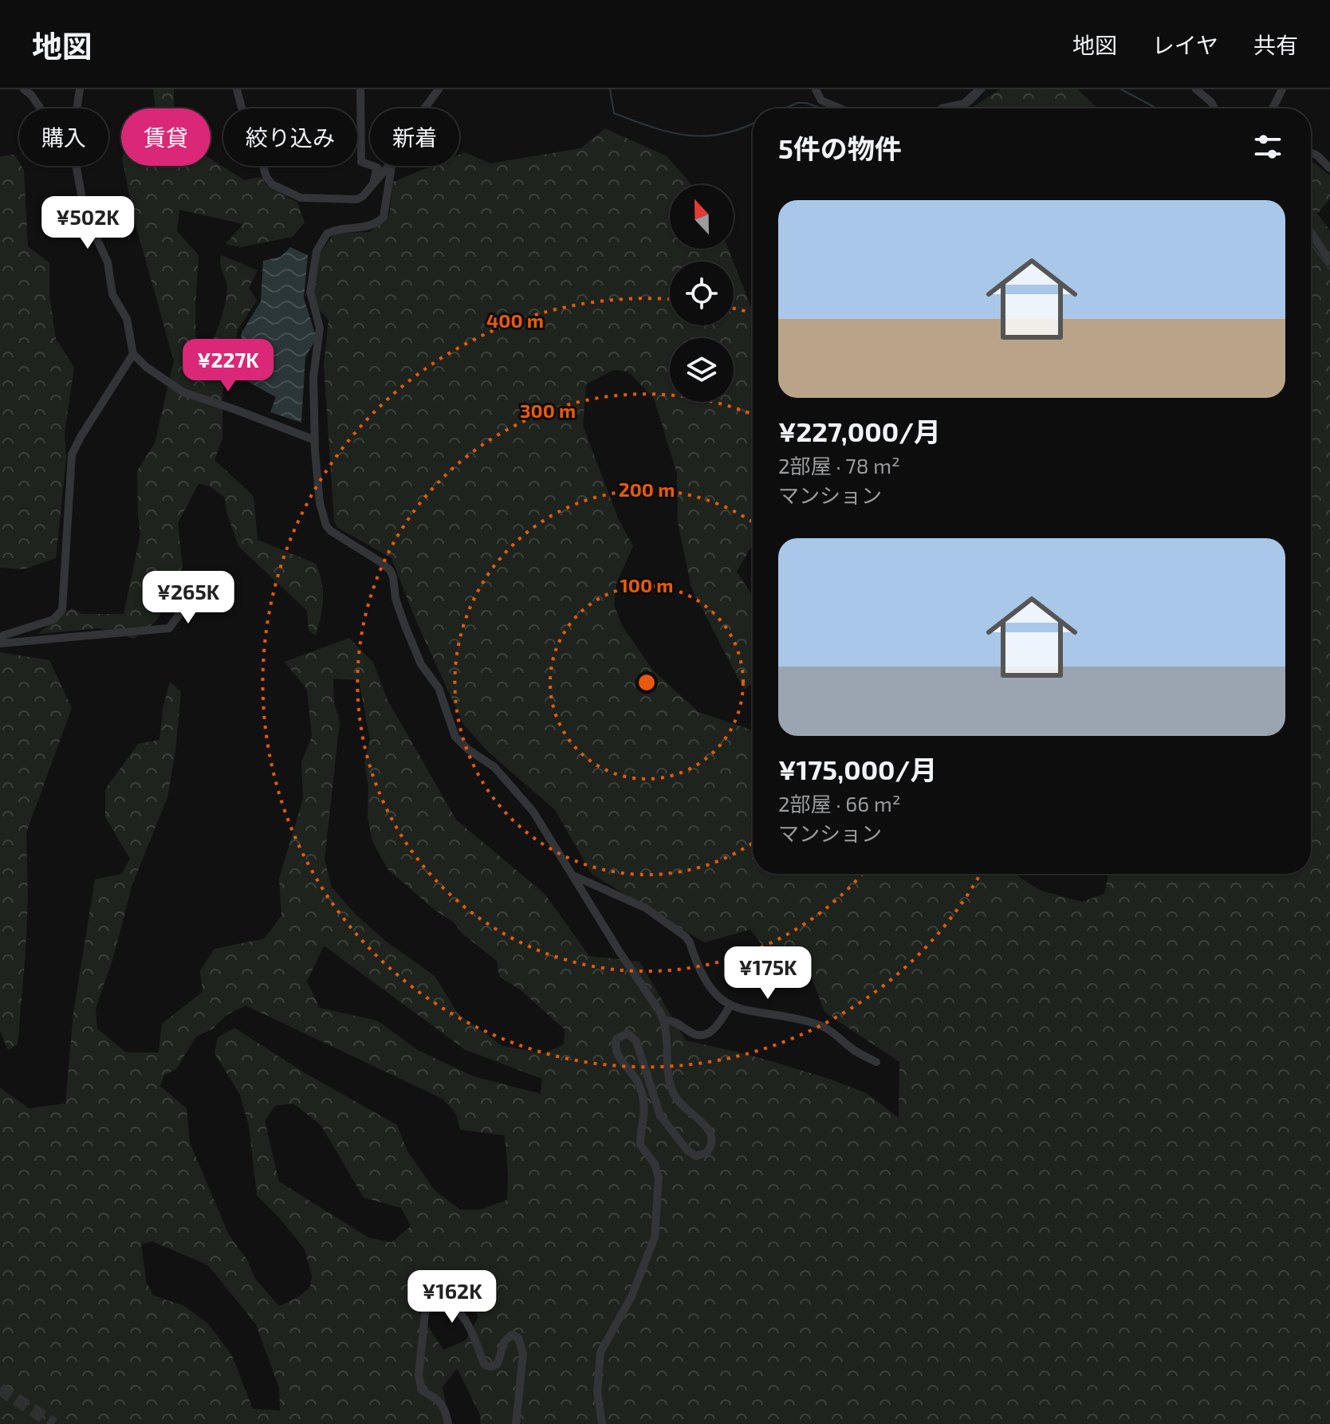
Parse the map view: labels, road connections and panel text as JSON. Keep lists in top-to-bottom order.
{
  "north": "top",
  "page": {
    "header": "地図",
    "nav": ["地図", "レイヤ", "共有"],
    "chip": [
      "購入",
      "賃貸",
      "絞り込み",
      "新着"
    ],
    "heading": "5件の物件",
    "list": [
      {
        "name": "¥227,000/月",
        "note": "2部屋 · 78 m² · マンション"
      },
      {
        "name": "¥175,000/月",
        "note": "2部屋 · 66 m² · マンション"
      }
    ],
    "price": [
      "¥502K",
      "¥227K",
      "¥265K",
      "¥175K",
      "¥162K"
    ]
  },
  "rings": [
    "400 m",
    "300 m",
    "200 m",
    "100 m"
  ]
}
